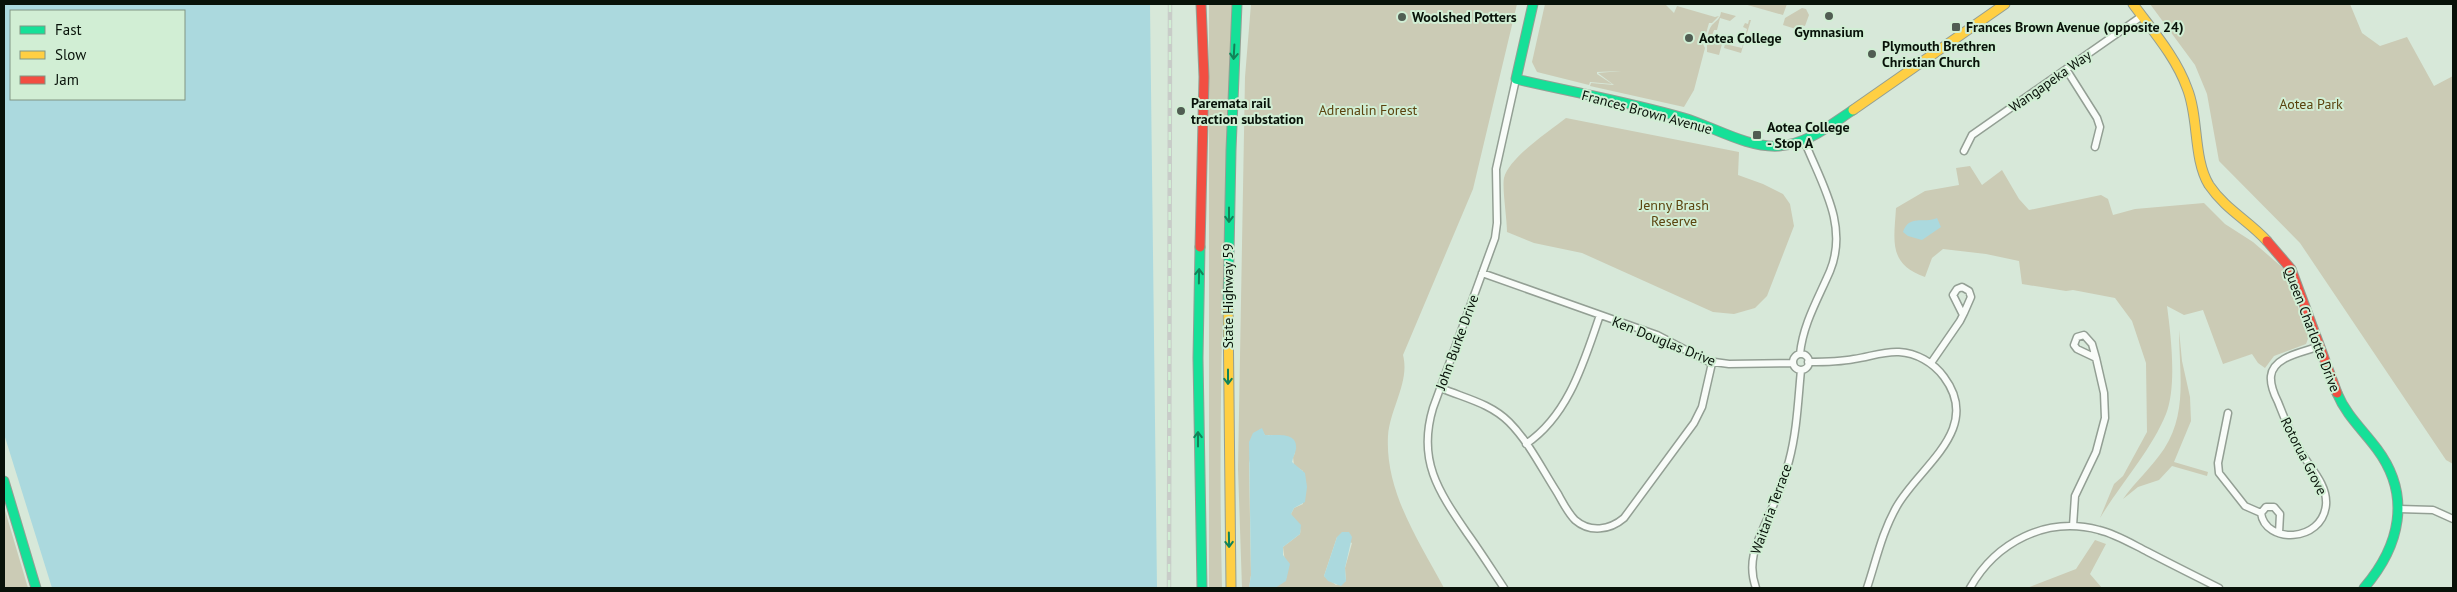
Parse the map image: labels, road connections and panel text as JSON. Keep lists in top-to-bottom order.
{
  "streets": {
    "street": [
      "Wangapeka Way",
      "Frances Brown Avenue",
      "State Highway 59",
      "Queen Charlotte Drive",
      "Ken Douglas Drive",
      "John Burke Drive",
      "Rotorua Grove",
      "Waitaria Terrace"
    ]
  },
  "crossings": [
    ["Wangapeka Way", "Queen Charlotte Drive"],
    ["Frances Brown Avenue", "John Burke Drive"],
    ["Queen Charlotte Drive", "Rotorua Grove"],
    ["Ken Douglas Drive", "John Burke Drive"],
    ["Ken Douglas Drive", "Waitaria Terrace"]
  ],
  "parks": ["Aotea Park", "Adrenalin Forest", "Jenny Brash Reserve"],
  "places": {
    "other": [
      "Gymnasium",
      "Woolshed Potters",
      "Aotea College",
      "Plymouth Brethren Christian Church",
      "Paremata rail traction substation"
    ],
    "transit": ["Frances Brown Avenue (opposite 24)", "Aotea College - Stop A"]
  },
  "legend": ["Fast", "Slow", "Jam"]
}
